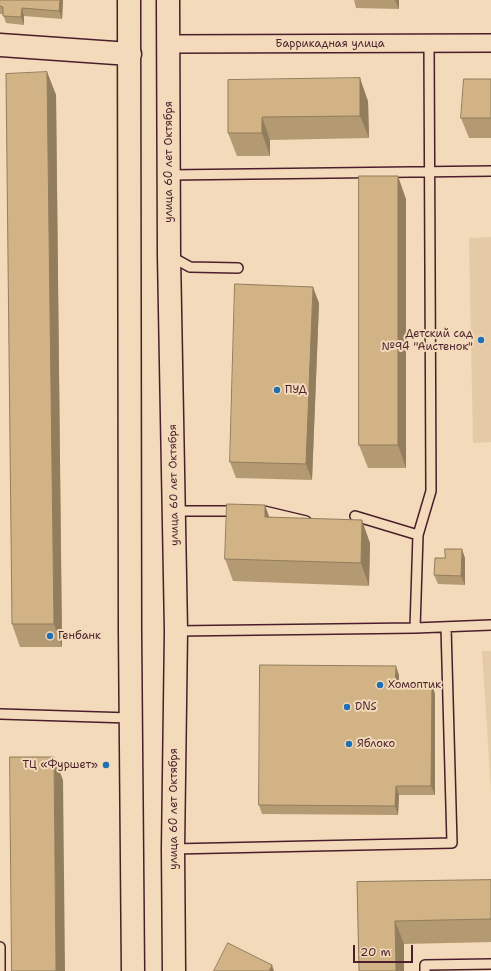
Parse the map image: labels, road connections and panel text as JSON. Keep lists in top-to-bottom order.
{
  "streets": {
    "main road": ["улица 60 лет Октября"],
    "street": ["Баррикадная улица"]
  },
  "crossings": [
    ["Баррикадная улица", "улица 60 лет Октября"]
  ],
  "places": [
    "Детский сад №94 \"Аистенок\"",
    "ПУД",
    "Генбанк",
    "Хомоптик",
    "DNS",
    "Яблоко",
    "ТЦ «Фуршет»"
  ],
  "scale_bar": "20 m"
}
